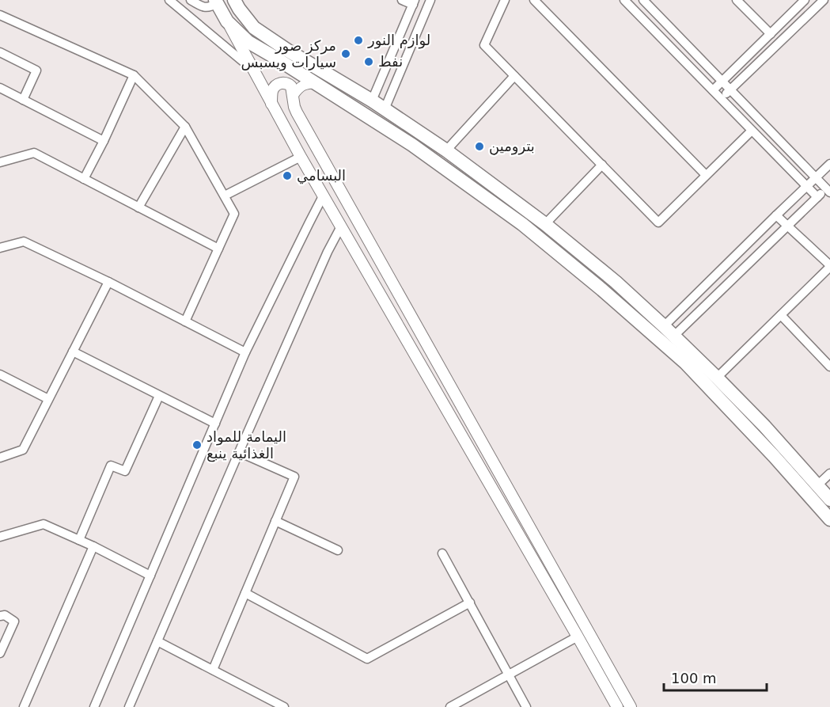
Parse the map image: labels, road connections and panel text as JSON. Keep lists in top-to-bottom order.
{
  "places": [
    "لوازم النور",
    "مركز صور سيارات ويسبس",
    "نفط",
    "بترومين",
    "البسامي",
    "اليمامة للمواد الغذائية ينبع"
  ],
  "scale_bar": "100 m"
}
